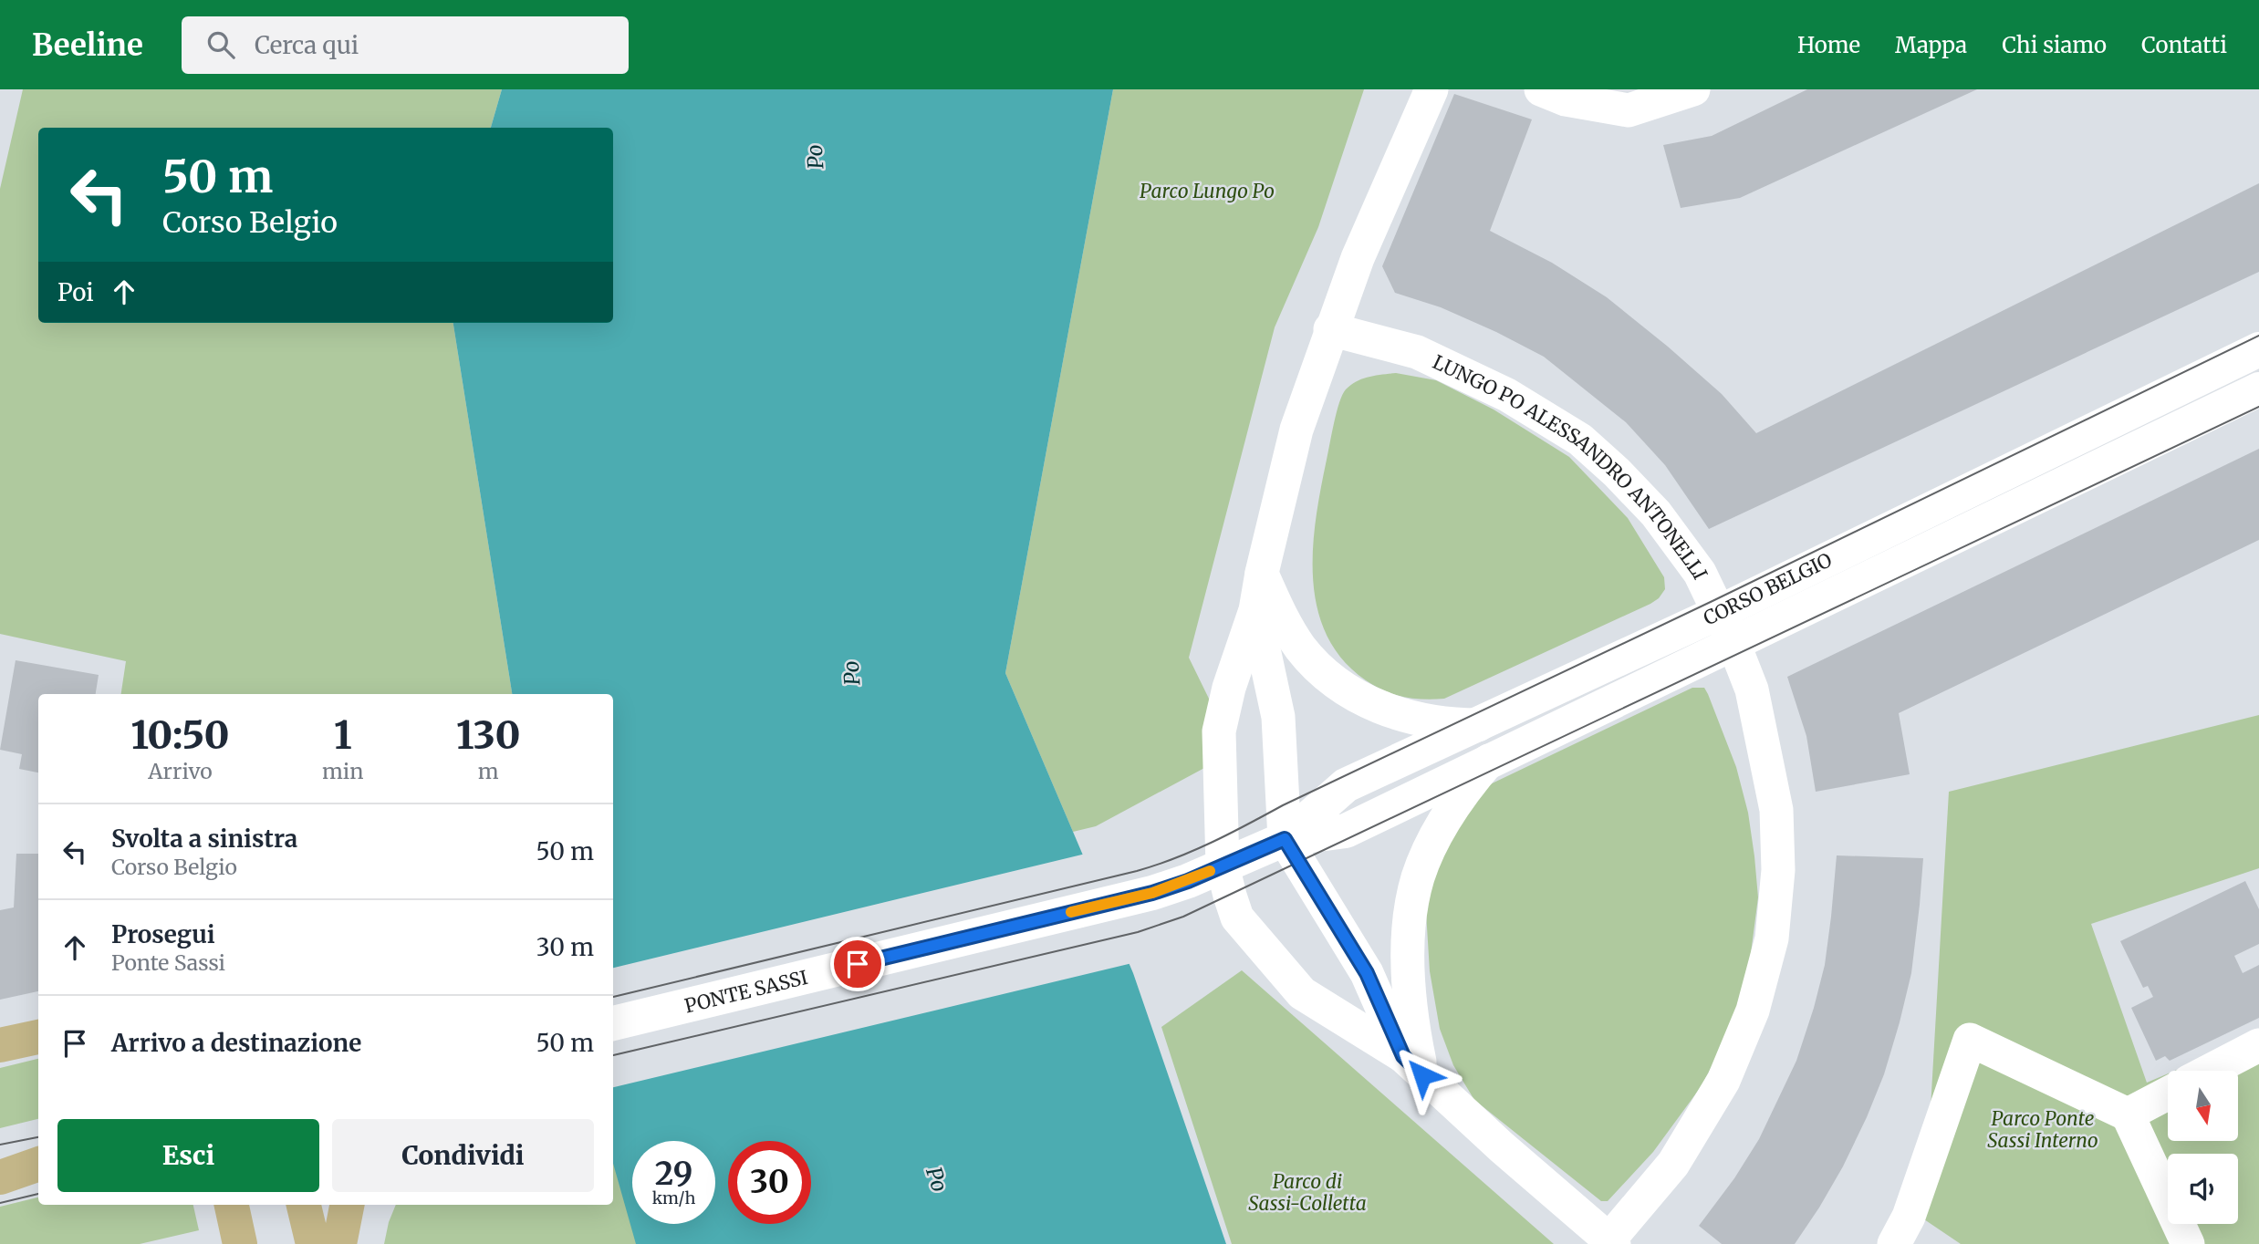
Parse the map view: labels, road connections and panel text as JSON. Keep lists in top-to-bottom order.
{
  "streets": {
    "main road": ["CORSO BELGIO", "PONTE SASSI"],
    "street": ["LUNGO PO ALESSANDRO ANTONELLI"]
  },
  "crossings": [
    ["LUNGO PO ALESSANDRO ANTONELLI", "CORSO BELGIO"],
    ["CORSO BELGIO", "PONTE SASSI"]
  ],
  "water": ["Po"],
  "parks": ["Parco Lungo Po", "Parco Ponte Sassi Interno", "Parco di Sassi-Colletta"],
  "north": "bottom",
  "page": {
    "header": "Beeline",
    "search": "Cerca qui",
    "nav": [
      "Home",
      "Mappa",
      "Chi siamo",
      "Contatti"
    ],
    "turn": ["50 m", "Corso Belgio"],
    "then": "Poi",
    "eta": [
      "10:50",
      "Arrivo",
      "1",
      "min",
      "130",
      "m"
    ],
    "list": [
      {
        "name": "Svolta a sinistra",
        "note": "Corso Belgio",
        "value": "50 m"
      },
      {
        "name": "Prosegui",
        "note": "Ponte Sassi",
        "value": "30 m"
      },
      {
        "name": "Arrivo a destinazione",
        "value": "50 m"
      }
    ],
    "buttons": ["Esci", "Condividi"],
    "speed": "29 km/h",
    "limit": "30"
  }
}
